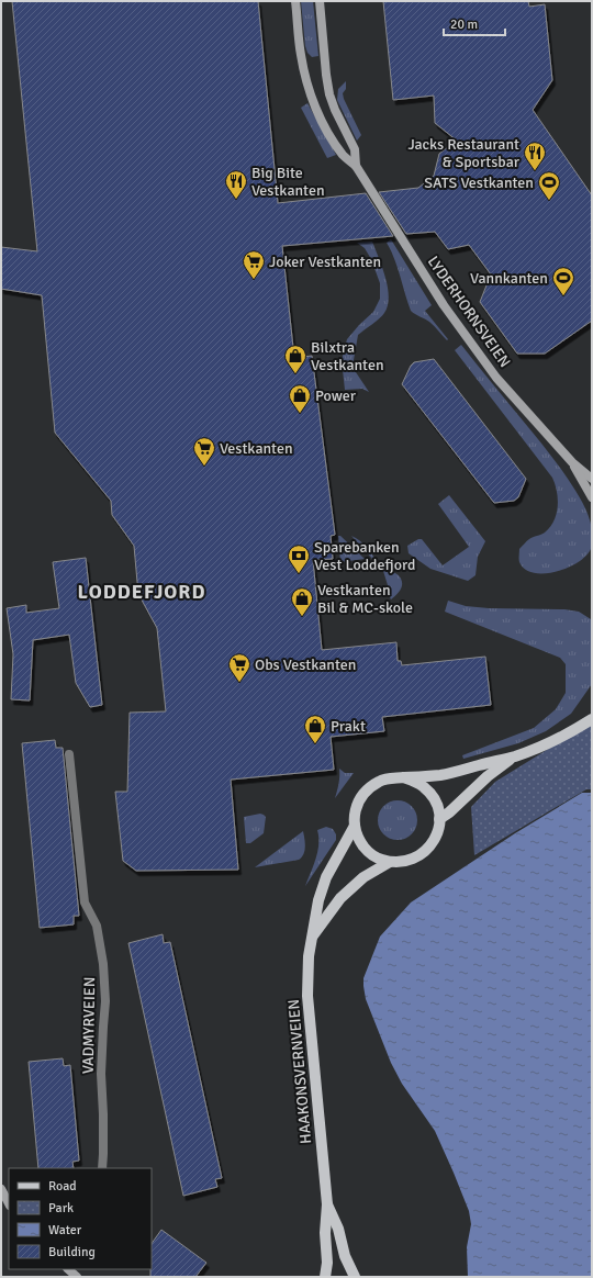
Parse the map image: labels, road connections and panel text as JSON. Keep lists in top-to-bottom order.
{
  "streets": {
    "main road": ["LYDERHORNSVEIEN", "HAAKONSVERNVEIEN"],
    "street": ["VADMYRVEIEN"]
  },
  "districts": ["LODDEFJORD"],
  "places": {
    "restaurant": ["Jacks Restaurant & Sportsbar", "Big Bite Vestkanten"],
    "sports": ["SATS Vestkanten", "Vannkanten"],
    "supermarket": ["Joker Vestkanten", "Vestkanten", "Obs Vestkanten"],
    "shop": [
      "Bilxtra Vestkanten",
      "Power",
      "Vestkanten Bil & MC-skole",
      "Prakt"
    ],
    "bank": ["Sparebanken Vest Loddefjord"]
  },
  "legend": [
    "Road",
    "Park",
    "Water",
    "Building"
  ],
  "scale_bar": "20 m"
}
